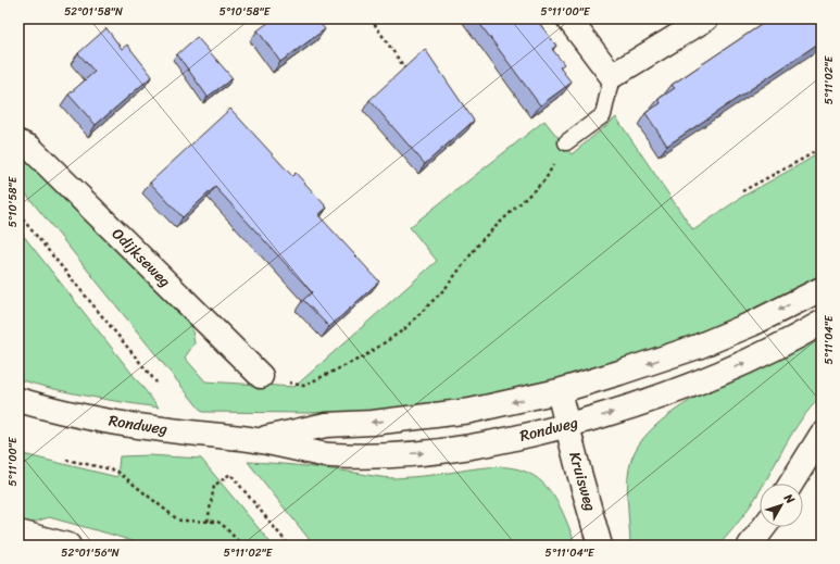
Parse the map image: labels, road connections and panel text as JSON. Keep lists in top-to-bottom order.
{
  "streets": {
    "main road": ["Odijkseweg", "Rondweg", "Kruisweg"]
  },
  "crossings": [
    ["Rondweg", "Kruisweg"]
  ],
  "north": "top right",
  "coordinates": [
    "52°01'58\"N",
    "5°10'58\"E",
    "5°11'00\"E",
    "5°11'02\"E",
    "5°11'04\"E",
    "52°01'56\"N"
  ]
}
